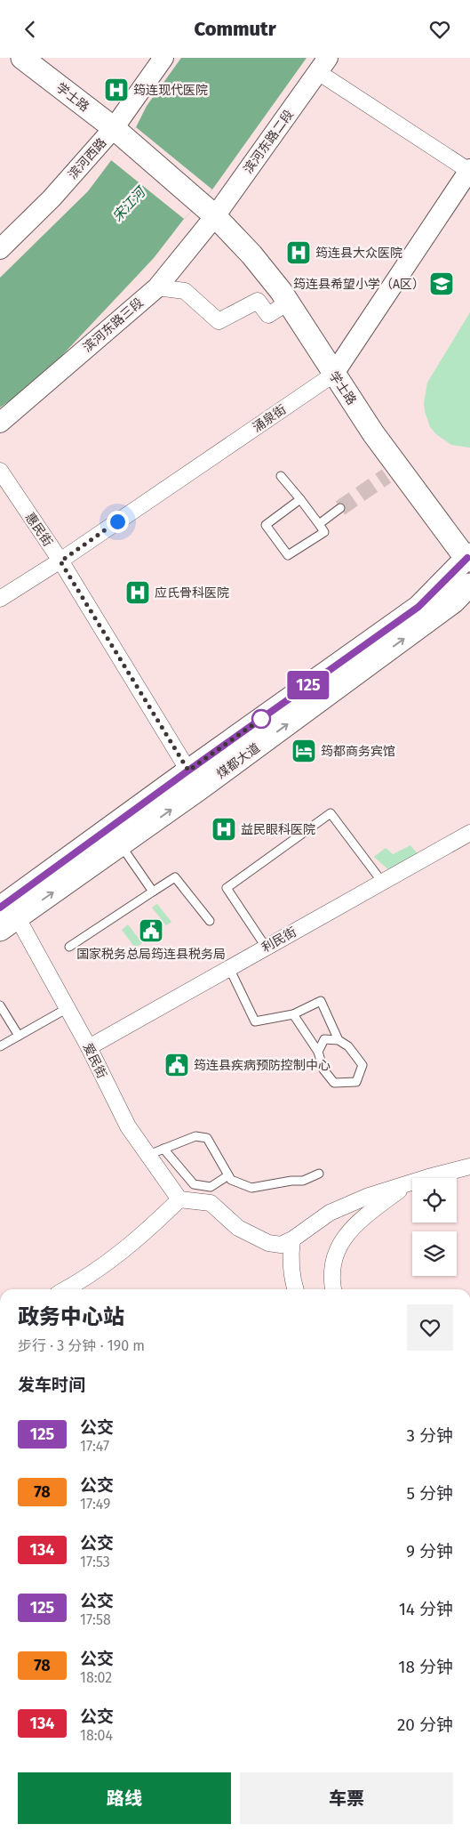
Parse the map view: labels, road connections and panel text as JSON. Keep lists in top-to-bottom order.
{
  "streets": {
    "main road": ["学士路", "煤都大道"],
    "street": [
      "滨河东路二段",
      "滨河西路",
      "滨河东路三段",
      "涌泉街",
      "惠民街",
      "利民街",
      "爱民街"
    ]
  },
  "crossings": [
    ["学士路", "滨河东路二段"],
    ["学士路", "滨河西路"],
    ["学士路", "滨河东路三段"],
    ["学士路", "涌泉街"],
    ["学士路", "煤都大道"],
    ["滨河东路二段", "滨河东路三段"],
    ["涌泉街", "惠民街"],
    ["惠民街", "煤都大道"],
    ["煤都大道", "爱民街"],
    ["利民街", "爱民街"]
  ],
  "water": ["宋江河"],
  "places": {
    "hospital": [
      "筠连现代医院",
      "筠连县大众医院",
      "应氏骨科医院",
      "益民眼科医院"
    ],
    "school or university": ["筠连县希望小学（A区）"],
    "hotel": ["筠都商务宾馆"],
    "public building": ["国家税务总局筠连县税务局", "筠连县疾病预防控制中心"]
  },
  "lines": ["bus line 125"],
  "page": {
    "header": "Commutr",
    "on_map": "125",
    "heading": [
      ["政务中心站", "步行 · 3 分钟 · 190 m"],
      "发车时间"
    ],
    "list": [
      {
        "mark": "125",
        "name": "公交",
        "note": "17:47",
        "value": "3 分钟"
      },
      {
        "mark": "78",
        "name": "公交",
        "note": "17:49",
        "value": "5 分钟"
      },
      {
        "mark": "134",
        "name": "公交",
        "note": "17:53",
        "value": "9 分钟"
      },
      {
        "mark": "125",
        "name": "公交",
        "note": "17:58",
        "value": "14 分钟"
      },
      {
        "mark": "78",
        "name": "公交",
        "note": "18:02",
        "value": "18 分钟"
      },
      {
        "mark": "134",
        "name": "公交",
        "note": "18:04",
        "value": "20 分钟"
      }
    ],
    "buttons": ["路线", "车票"]
  }
}
